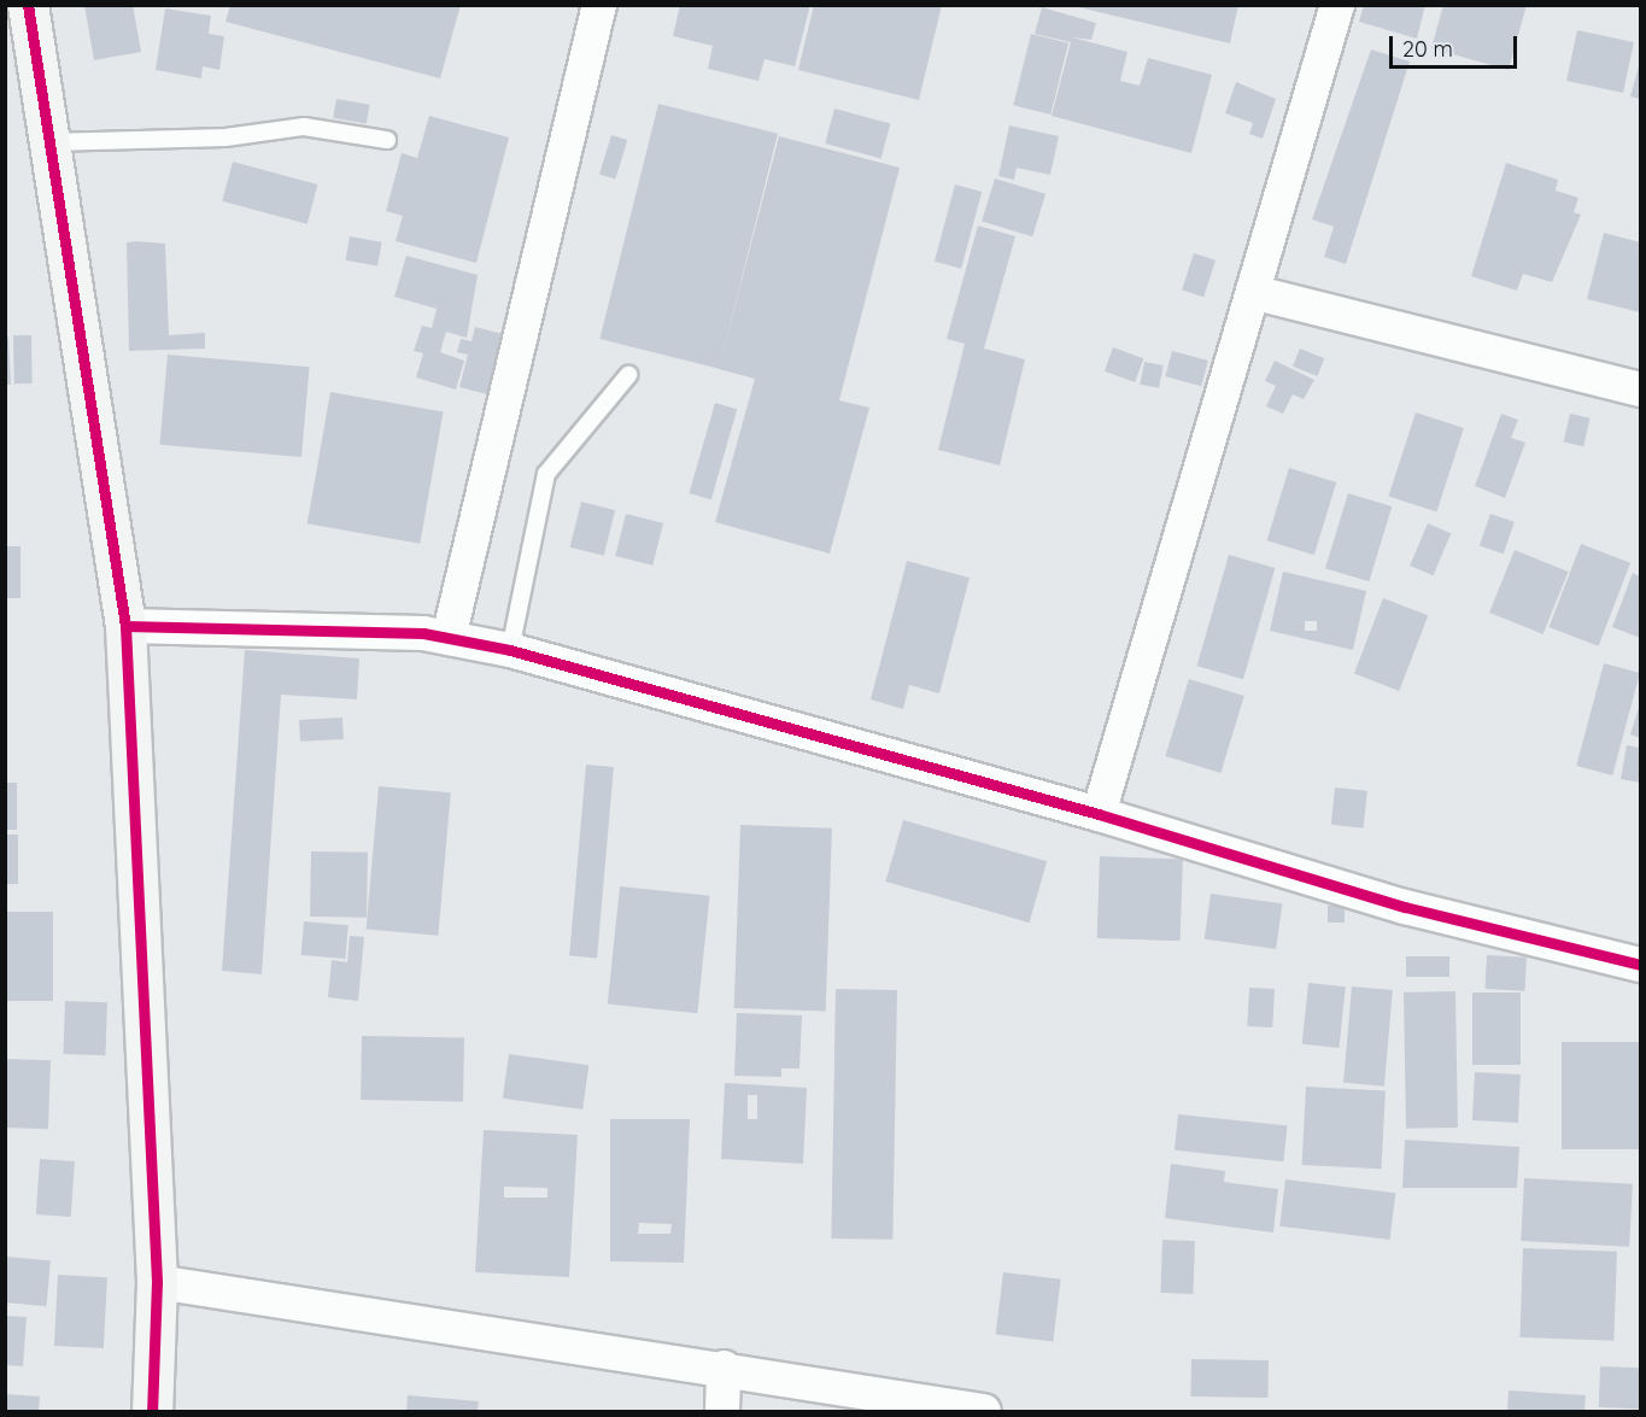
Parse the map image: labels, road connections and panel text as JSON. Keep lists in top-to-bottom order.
{
  "scale_bar": "20 m"
}
